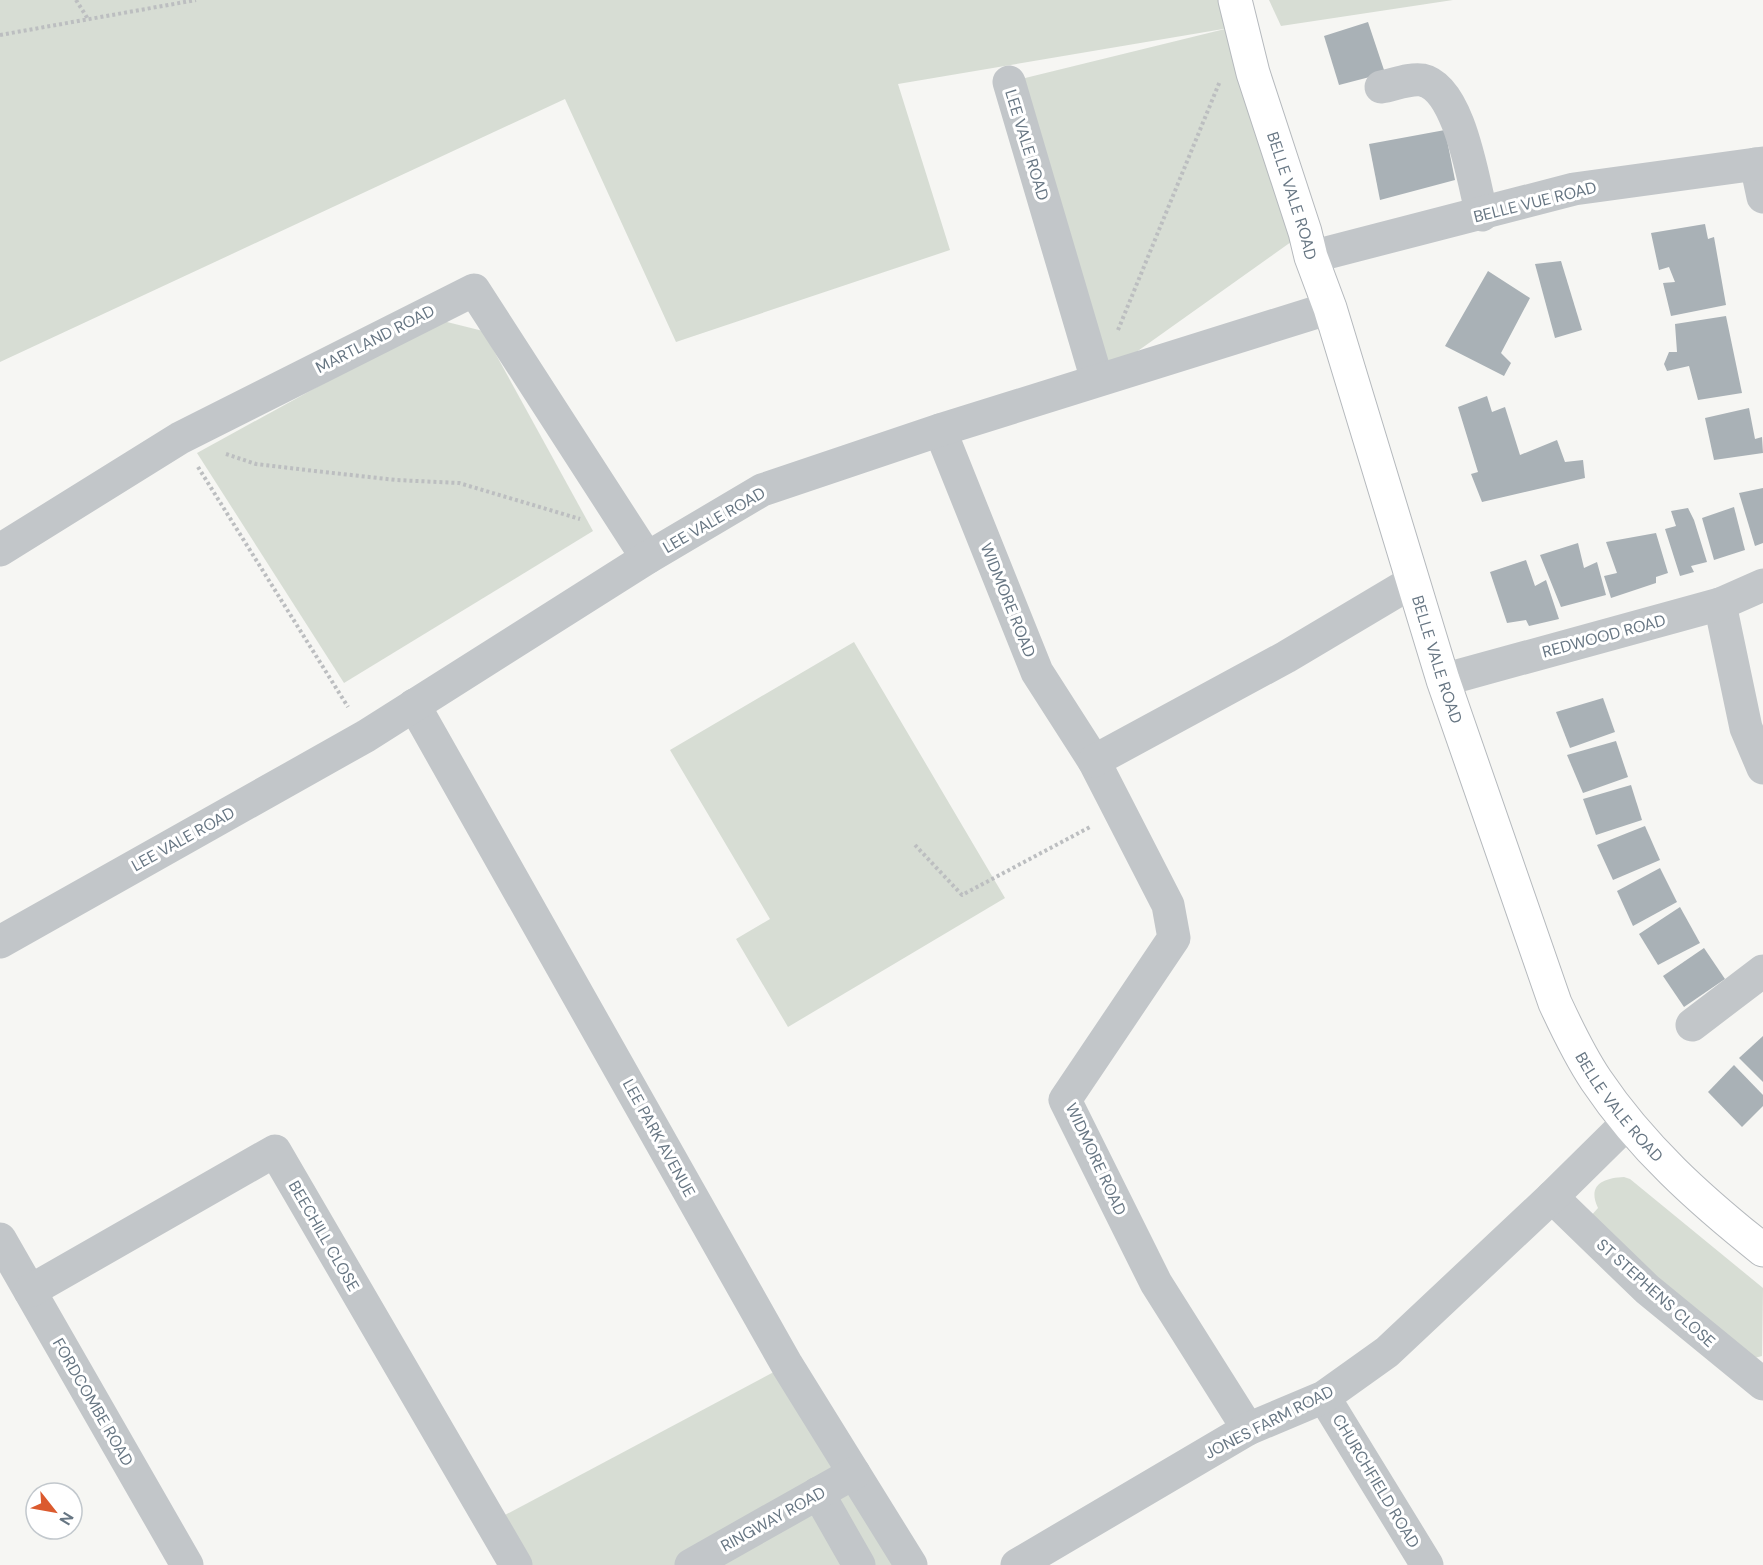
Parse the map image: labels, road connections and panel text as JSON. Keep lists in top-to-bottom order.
{
  "streets": {
    "main road": ["BELLE VALE ROAD"],
    "street": [
      "LEE VALE ROAD",
      "BELLE VUE ROAD",
      "MARTLAND ROAD",
      "WIDMORE ROAD",
      "REDWOOD ROAD",
      "LEE PARK AVENUE",
      "BEECHILL CLOSE",
      "ST STEPHENS CLOSE",
      "FORDCOMBE ROAD",
      "JONES FARM ROAD",
      "CHURCHFIELD ROAD",
      "RINGWAY ROAD"
    ]
  },
  "crossings": [
    ["LEE VALE ROAD", "BELLE VALE ROAD"],
    ["LEE VALE ROAD", "MARTLAND ROAD"],
    ["LEE VALE ROAD", "WIDMORE ROAD"],
    ["LEE VALE ROAD", "LEE PARK AVENUE"],
    ["BELLE VALE ROAD", "BELLE VUE ROAD"],
    ["BELLE VALE ROAD", "REDWOOD ROAD"],
    ["BELLE VALE ROAD", "JONES FARM ROAD"],
    ["WIDMORE ROAD", "JONES FARM ROAD"],
    ["LEE PARK AVENUE", "RINGWAY ROAD"],
    ["BEECHILL CLOSE", "FORDCOMBE ROAD"],
    ["ST STEPHENS CLOSE", "JONES FARM ROAD"],
    ["JONES FARM ROAD", "CHURCHFIELD ROAD"]
  ],
  "north": "bottom right"
}
